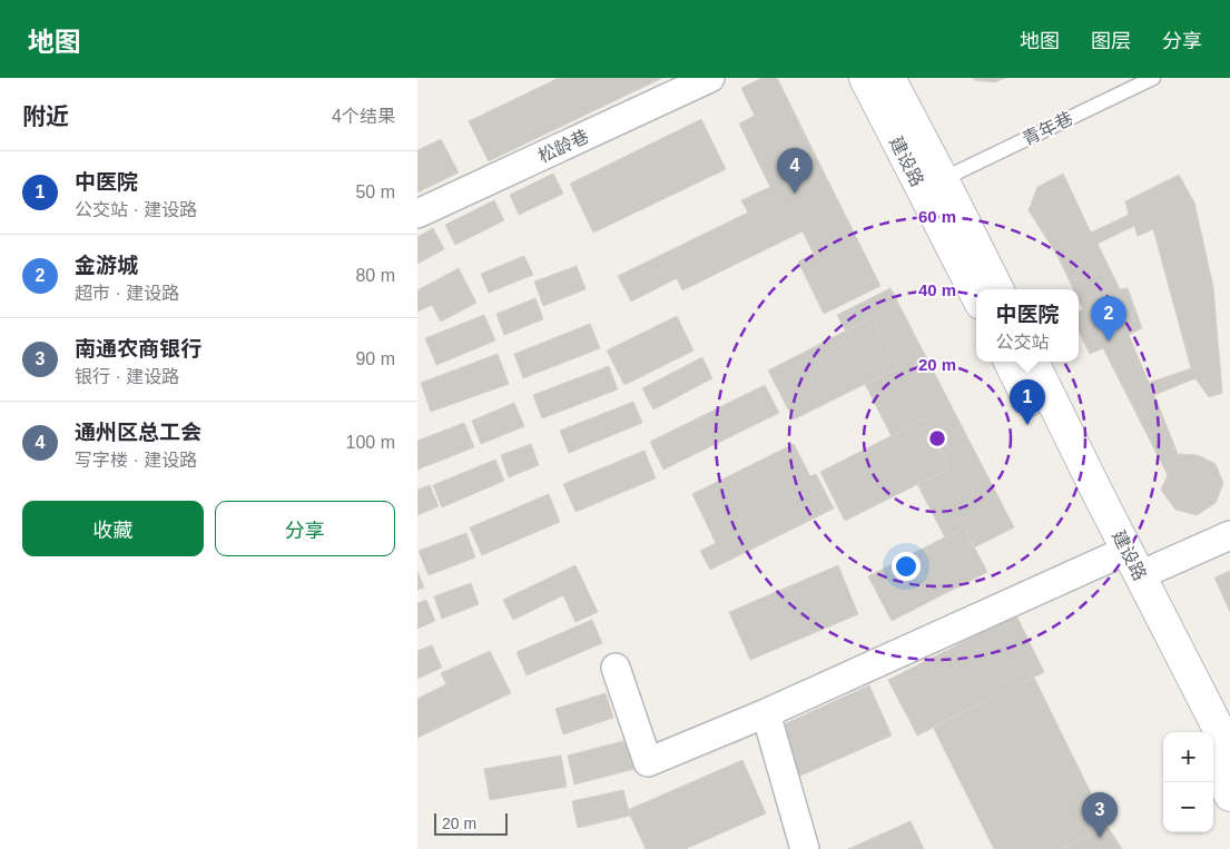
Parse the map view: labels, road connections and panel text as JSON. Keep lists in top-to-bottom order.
{
  "streets": {
    "street": ["松龄巷", "建设路"],
    "lane": ["青年巷"]
  },
  "crossings": [
    ["青年巷", "建设路"]
  ],
  "scale_bar": "20 m",
  "page": {
    "header": "地图",
    "nav": ["地图", "图层", "分享"],
    "heading": ["附近", "4个结果"],
    "pins": [
      "4",
      "2",
      "1",
      "3"
    ],
    "list": [
      {
        "mark": "1",
        "name": "中医院",
        "note": "公交站 · 建设路",
        "value": "50 m"
      },
      {
        "mark": "2",
        "name": "金游城",
        "note": "超市 · 建设路",
        "value": "80 m"
      },
      {
        "mark": "3",
        "name": "南通农商银行",
        "note": "银行 · 建设路",
        "value": "90 m"
      },
      {
        "mark": "4",
        "name": "通州区总工会",
        "note": "写字楼 · 建设路",
        "value": "100 m"
      }
    ],
    "popup": ["中医院", "公交站"],
    "buttons": ["收藏", "分享"],
    "map_buttons": ["+", "−"],
    "scale": "20 m"
  },
  "rings": ["60 m", "40 m", "20 m"]
}
